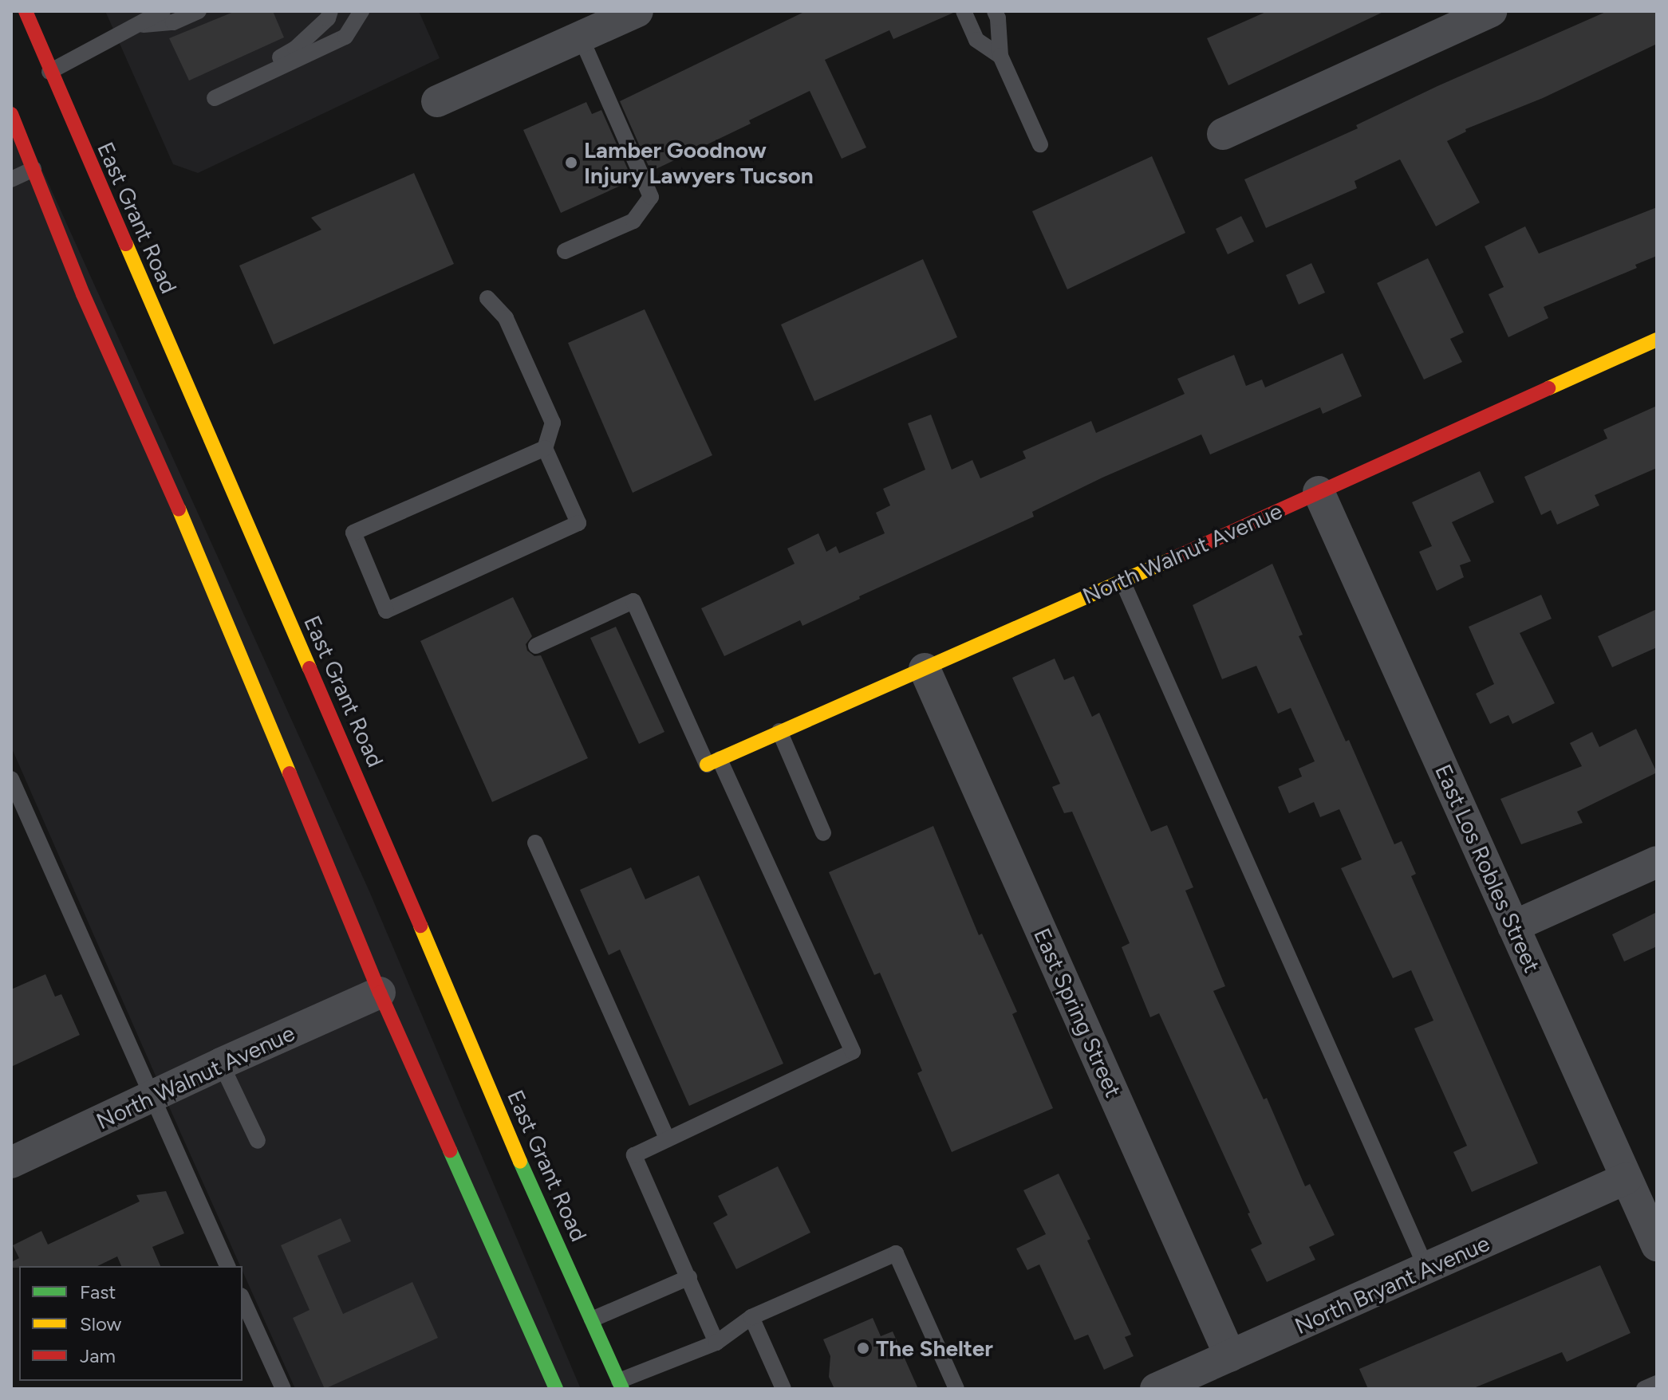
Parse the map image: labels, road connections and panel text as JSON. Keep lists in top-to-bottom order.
{
  "streets": {
    "main road": ["East Grant Road", "North Walnut Avenue"],
    "street": ["East Los Robles Street", "East Spring Street", "North Bryant Avenue"]
  },
  "crossings": [
    ["North Walnut Avenue", "East Los Robles Street"],
    ["North Walnut Avenue", "East Spring Street"],
    ["East Los Robles Street", "North Bryant Avenue"],
    ["East Spring Street", "North Bryant Avenue"]
  ],
  "places": ["Lamber Goodnow Injury Lawyers Tucson", "The Shelter"],
  "legend": ["Fast", "Slow", "Jam"]
}
